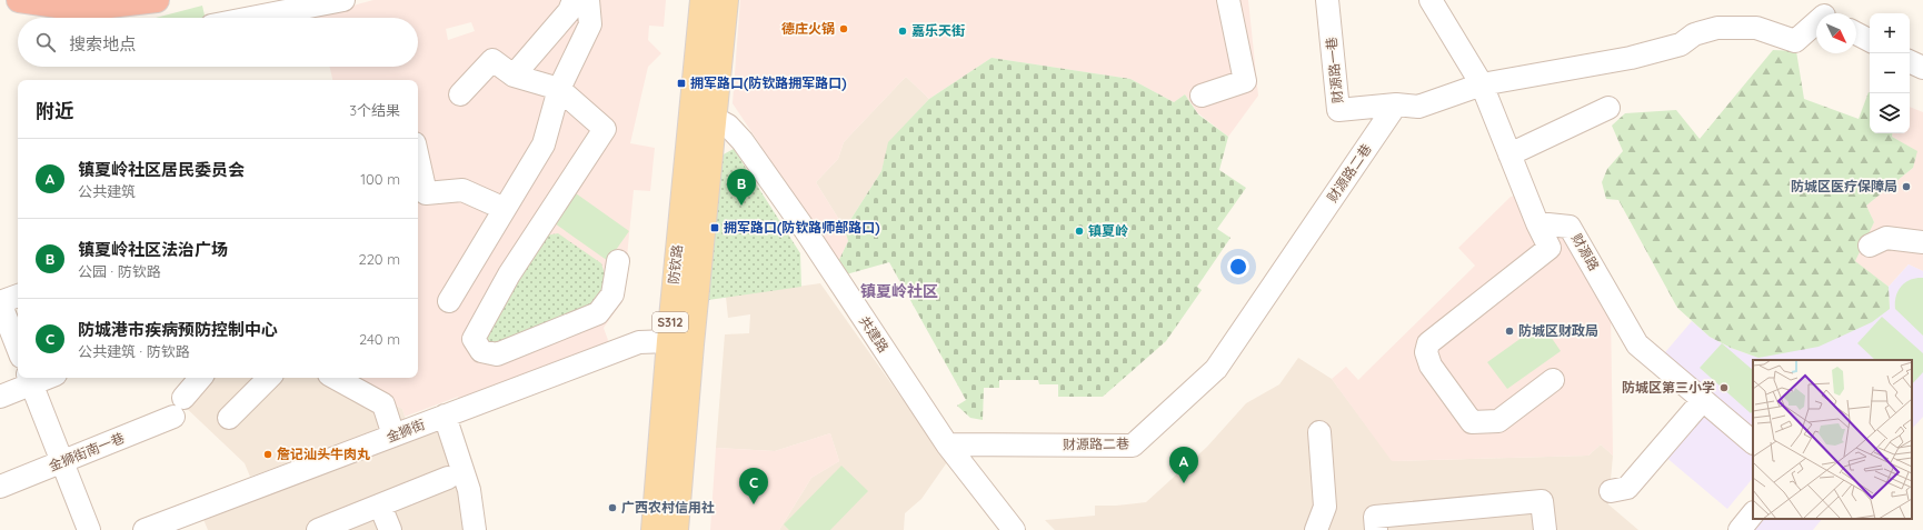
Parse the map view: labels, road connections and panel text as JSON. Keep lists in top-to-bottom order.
{
  "streets": {
    "main road": ["防钦路", "S312"],
    "street": [
      "财源路一巷",
      "财源路二巷",
      "财源路",
      "共建路",
      "金狮街",
      "金狮街南一巷"
    ]
  },
  "crossings": [
    ["财源路一巷", "财源路二巷"],
    ["财源路二巷", "共建路"],
    ["防钦路", "共建路"],
    ["防钦路", "金狮街"]
  ],
  "districts": ["镇夏岭社区"],
  "places": {
    "other": [
      "德庄火锅",
      "嘉乐天街",
      "防城区医疗保障局",
      "镇夏岭",
      "防城区财政局",
      "防城区第三小学",
      "詹记汕头牛肉丸",
      "广西农村信用社"
    ],
    "transit": ["拥军路口(防钦路拥军路口)", "拥军路口(防钦路师部路口)"]
  },
  "north": "bottom right",
  "page": {
    "map_buttons": ["+", "−"],
    "search": "搜索地点",
    "heading": ["附近", "3个结果"],
    "list": [
      {
        "mark": "A",
        "name": "镇夏岭社区居民委员会",
        "note": "公共建筑",
        "value": "100 m"
      },
      {
        "mark": "B",
        "name": "镇夏岭社区法治广场",
        "note": "公园 · 防钦路",
        "value": "220 m"
      },
      {
        "mark": "C",
        "name": "防城港市疾病预防控制中心",
        "note": "公共建筑 · 防钦路",
        "value": "240 m"
      }
    ],
    "pins": ["B", "A", "C"]
  }
}
